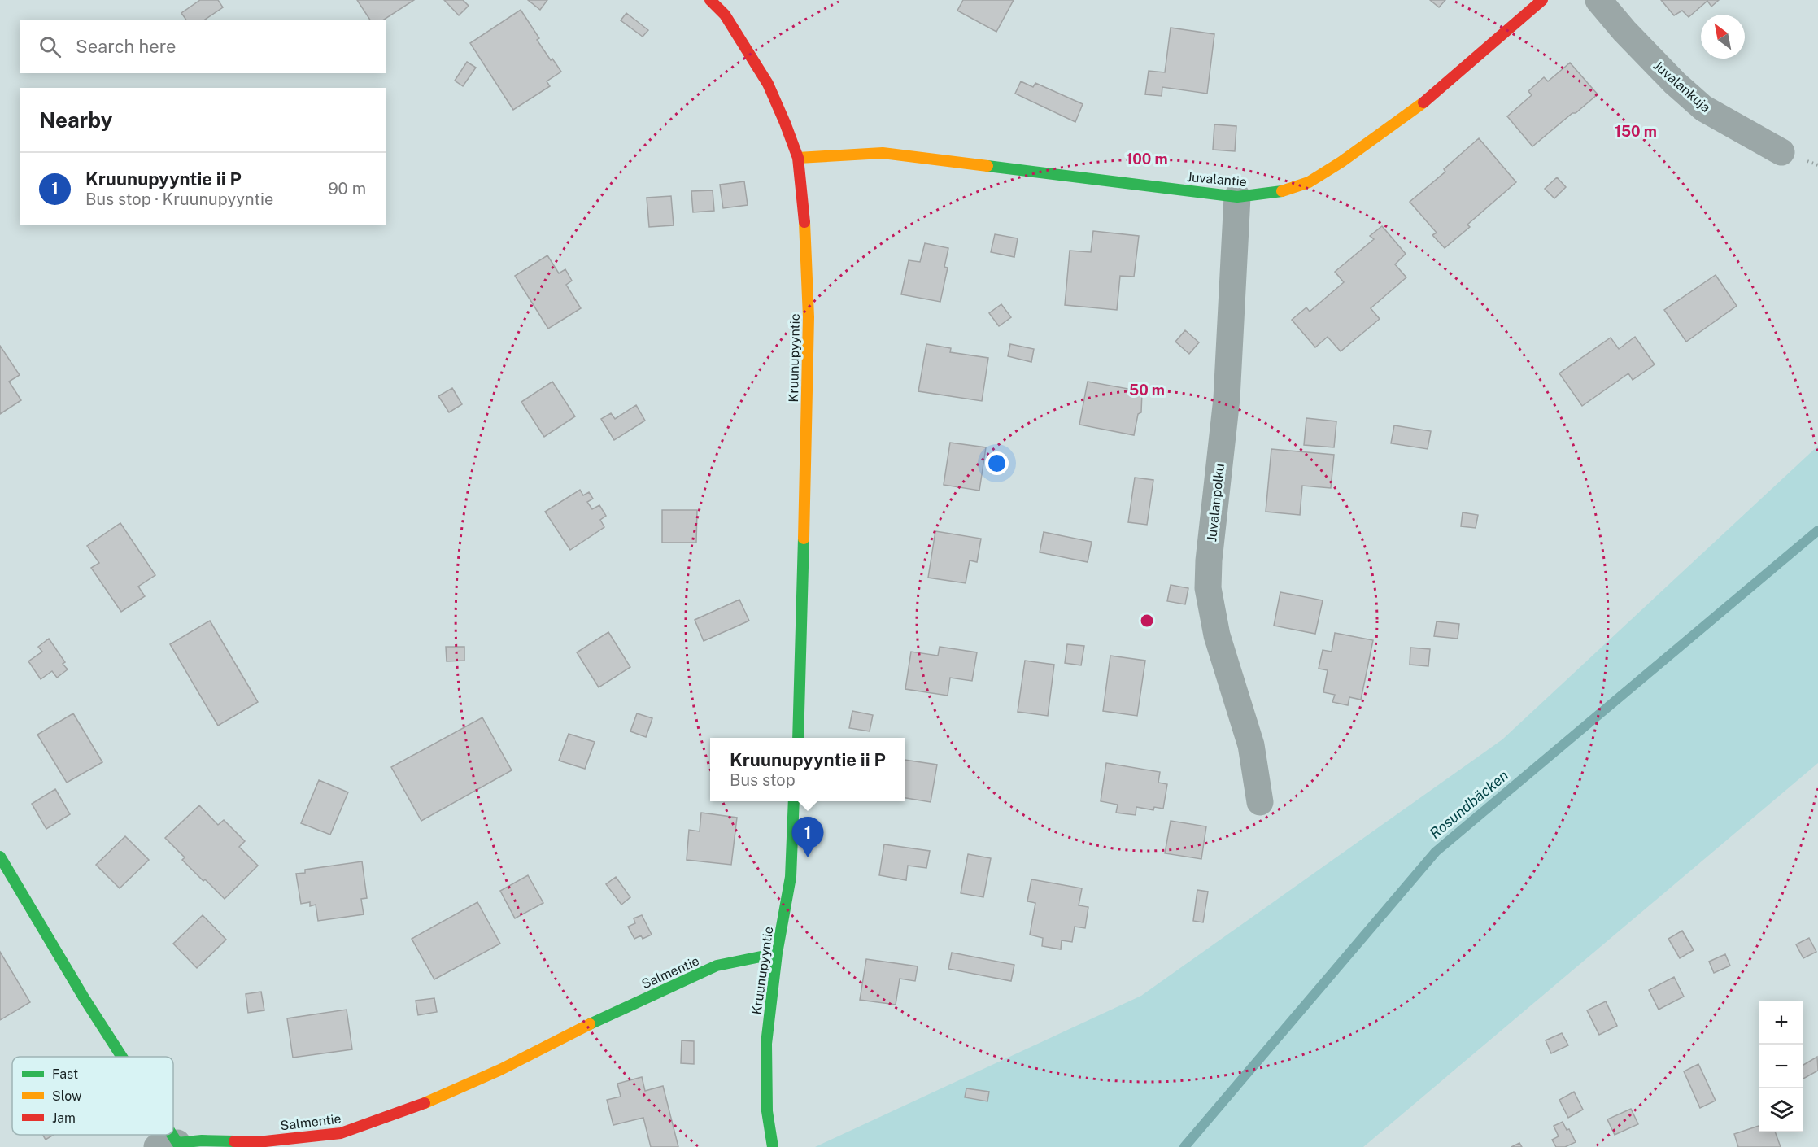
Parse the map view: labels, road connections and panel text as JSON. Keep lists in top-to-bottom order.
{
  "streets": {
    "street": [
      "Juvalankuja",
      "Juvalantie",
      "Kruunupyyntie",
      "Juvalanpolku",
      "Salmentie"
    ]
  },
  "crossings": [
    ["Juvalantie", "Kruunupyyntie"],
    ["Juvalantie", "Juvalanpolku"],
    ["Kruunupyyntie", "Salmentie"]
  ],
  "water": ["Rosundbäcken"],
  "legend": ["Fast", "Slow", "Jam"],
  "north": "top left",
  "page": {
    "search": "Search here",
    "heading": "Nearby",
    "list": [
      {
        "mark": "1",
        "name": "Kruunupyyntie ii P",
        "note": "Bus stop · Kruunupyyntie",
        "value": "90 m"
      }
    ],
    "popup": ["Kruunupyyntie ii P", "Bus stop"],
    "pins": "1",
    "map_buttons": ["+", "−"]
  },
  "rings": ["150 m", "100 m", "50 m"]
}
